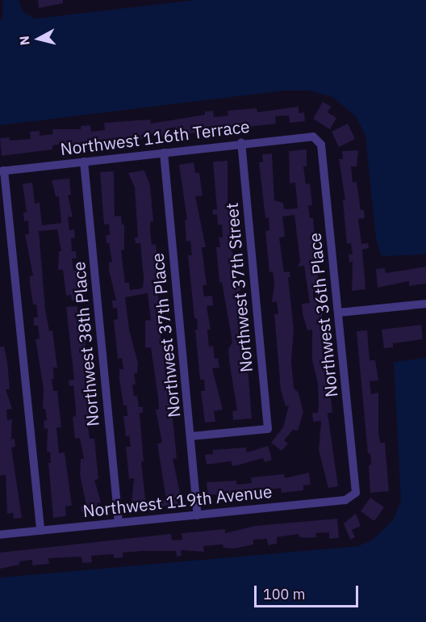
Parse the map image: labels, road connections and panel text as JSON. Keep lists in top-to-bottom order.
{
  "streets": {
    "street": [
      "Northwest 116th Terrace",
      "Northwest 37th Street",
      "Northwest 36th Place",
      "Northwest 37th Place",
      "Northwest 38th Place",
      "Northwest 119th Avenue"
    ]
  },
  "crossings": [
    ["Northwest 116th Terrace", "Northwest 37th Street"],
    ["Northwest 116th Terrace", "Northwest 36th Place"],
    ["Northwest 116th Terrace", "Northwest 37th Place"],
    ["Northwest 116th Terrace", "Northwest 38th Place"],
    ["Northwest 37th Street", "Northwest 37th Place"],
    ["Northwest 36th Place", "Northwest 119th Avenue"],
    ["Northwest 37th Place", "Northwest 119th Avenue"],
    ["Northwest 38th Place", "Northwest 119th Avenue"]
  ],
  "scale_bar": "100 m",
  "north": "left"
}
